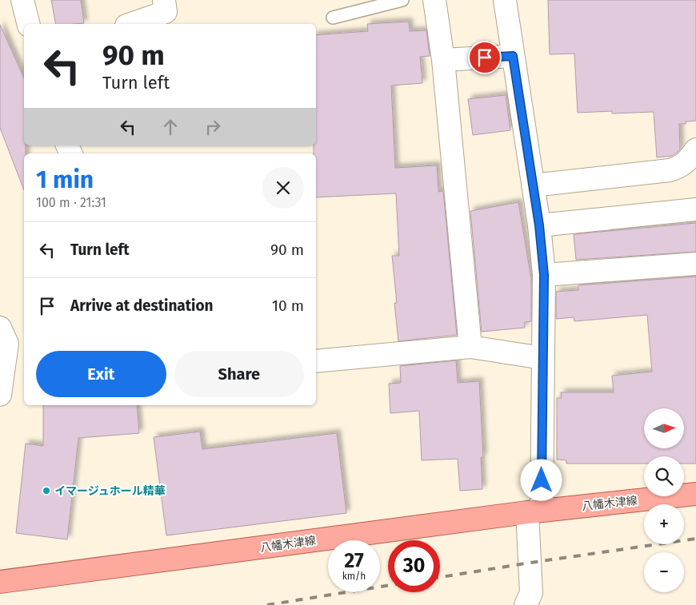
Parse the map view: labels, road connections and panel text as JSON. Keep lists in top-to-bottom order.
{
  "streets": {
    "main road": ["八幡木津線"]
  },
  "places": ["イマージュホール精華"],
  "north": "right",
  "page": {
    "turn": ["90 m", "Turn left"],
    "heading": ["1 min", "100 m · 21:31"],
    "list": [
      {
        "name": "Turn left",
        "value": "90 m"
      },
      {
        "name": "Arrive at destination",
        "value": "10 m"
      }
    ],
    "buttons": ["Exit", "Share"],
    "map_buttons": ["+", "−"],
    "speed": "27 km/h",
    "limit": "30"
  }
}
